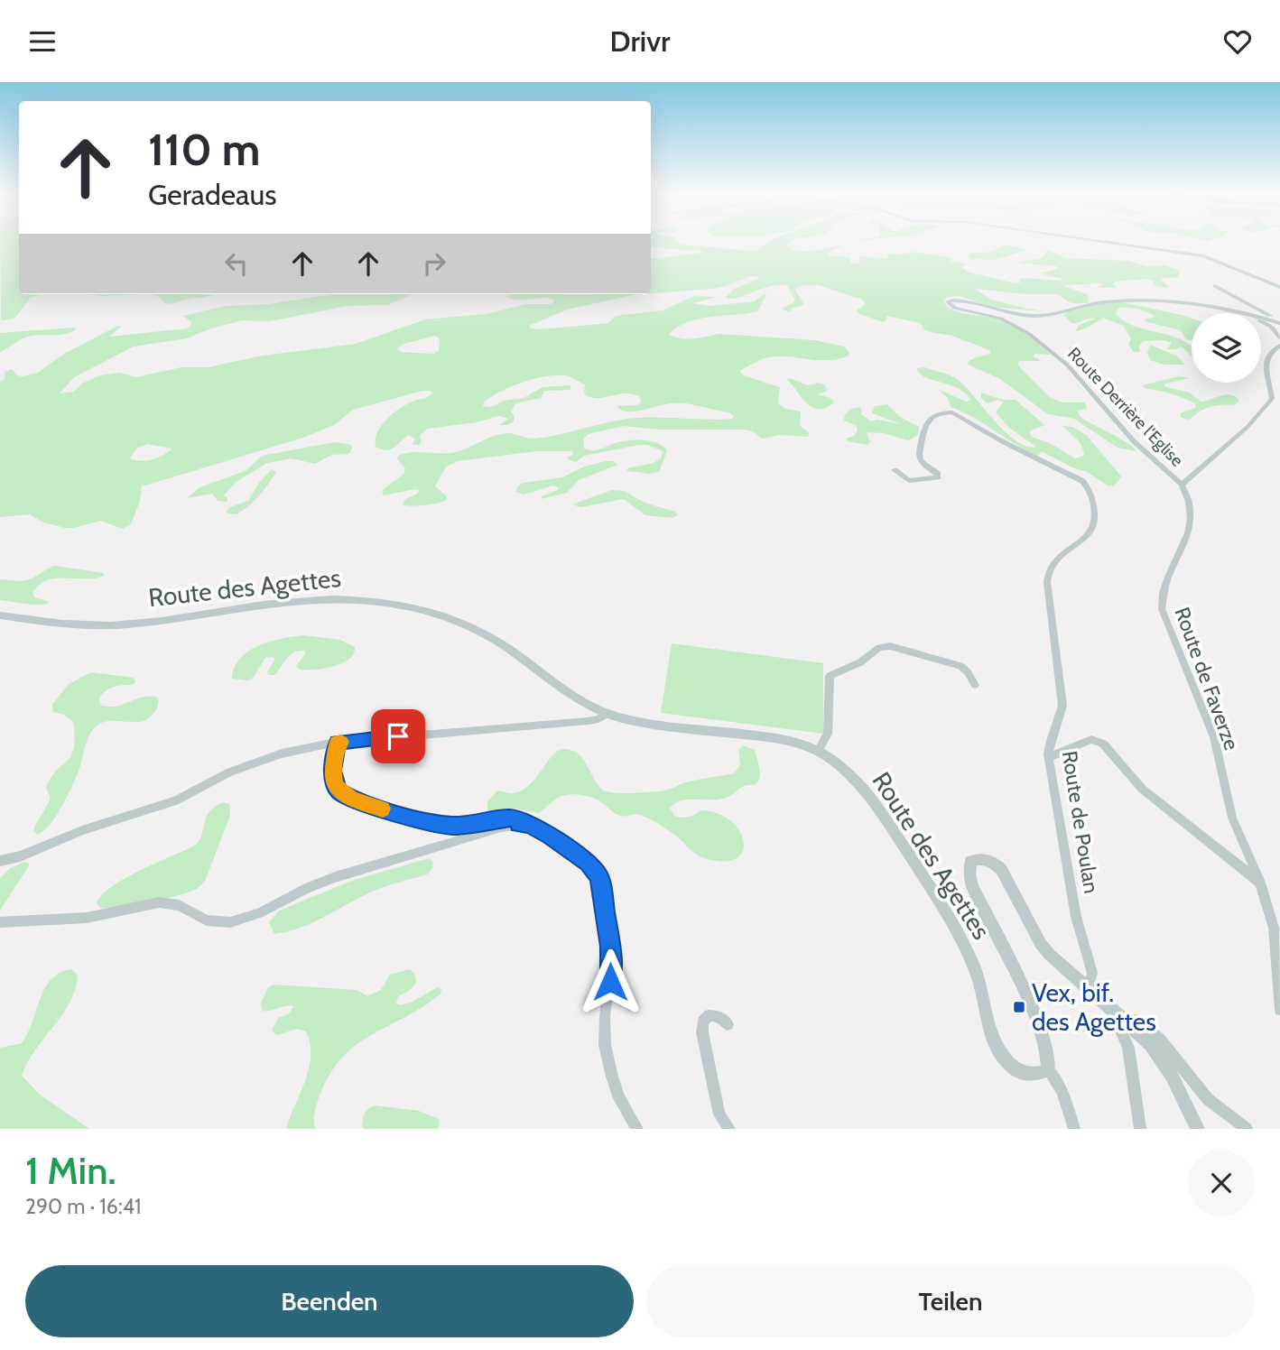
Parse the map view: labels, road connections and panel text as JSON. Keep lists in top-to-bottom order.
{
  "streets": {
    "street": [
      "Route Derrière l'Eglise",
      "Route des Agettes",
      "Route de Faverze",
      "Route de Poulan"
    ]
  },
  "crossings": [
    ["Route Derrière l'Eglise", "Route de Faverze"],
    ["Route des Agettes", "Route de Poulan"]
  ],
  "places": {
    "transit": ["Vex, bif. des Agettes"]
  },
  "page": {
    "header": "Drivr",
    "turn": ["110 m", "Geradeaus"],
    "heading": ["1 Min.", "290 m · 16:41"],
    "buttons": ["Beenden", "Teilen"]
  }
}
